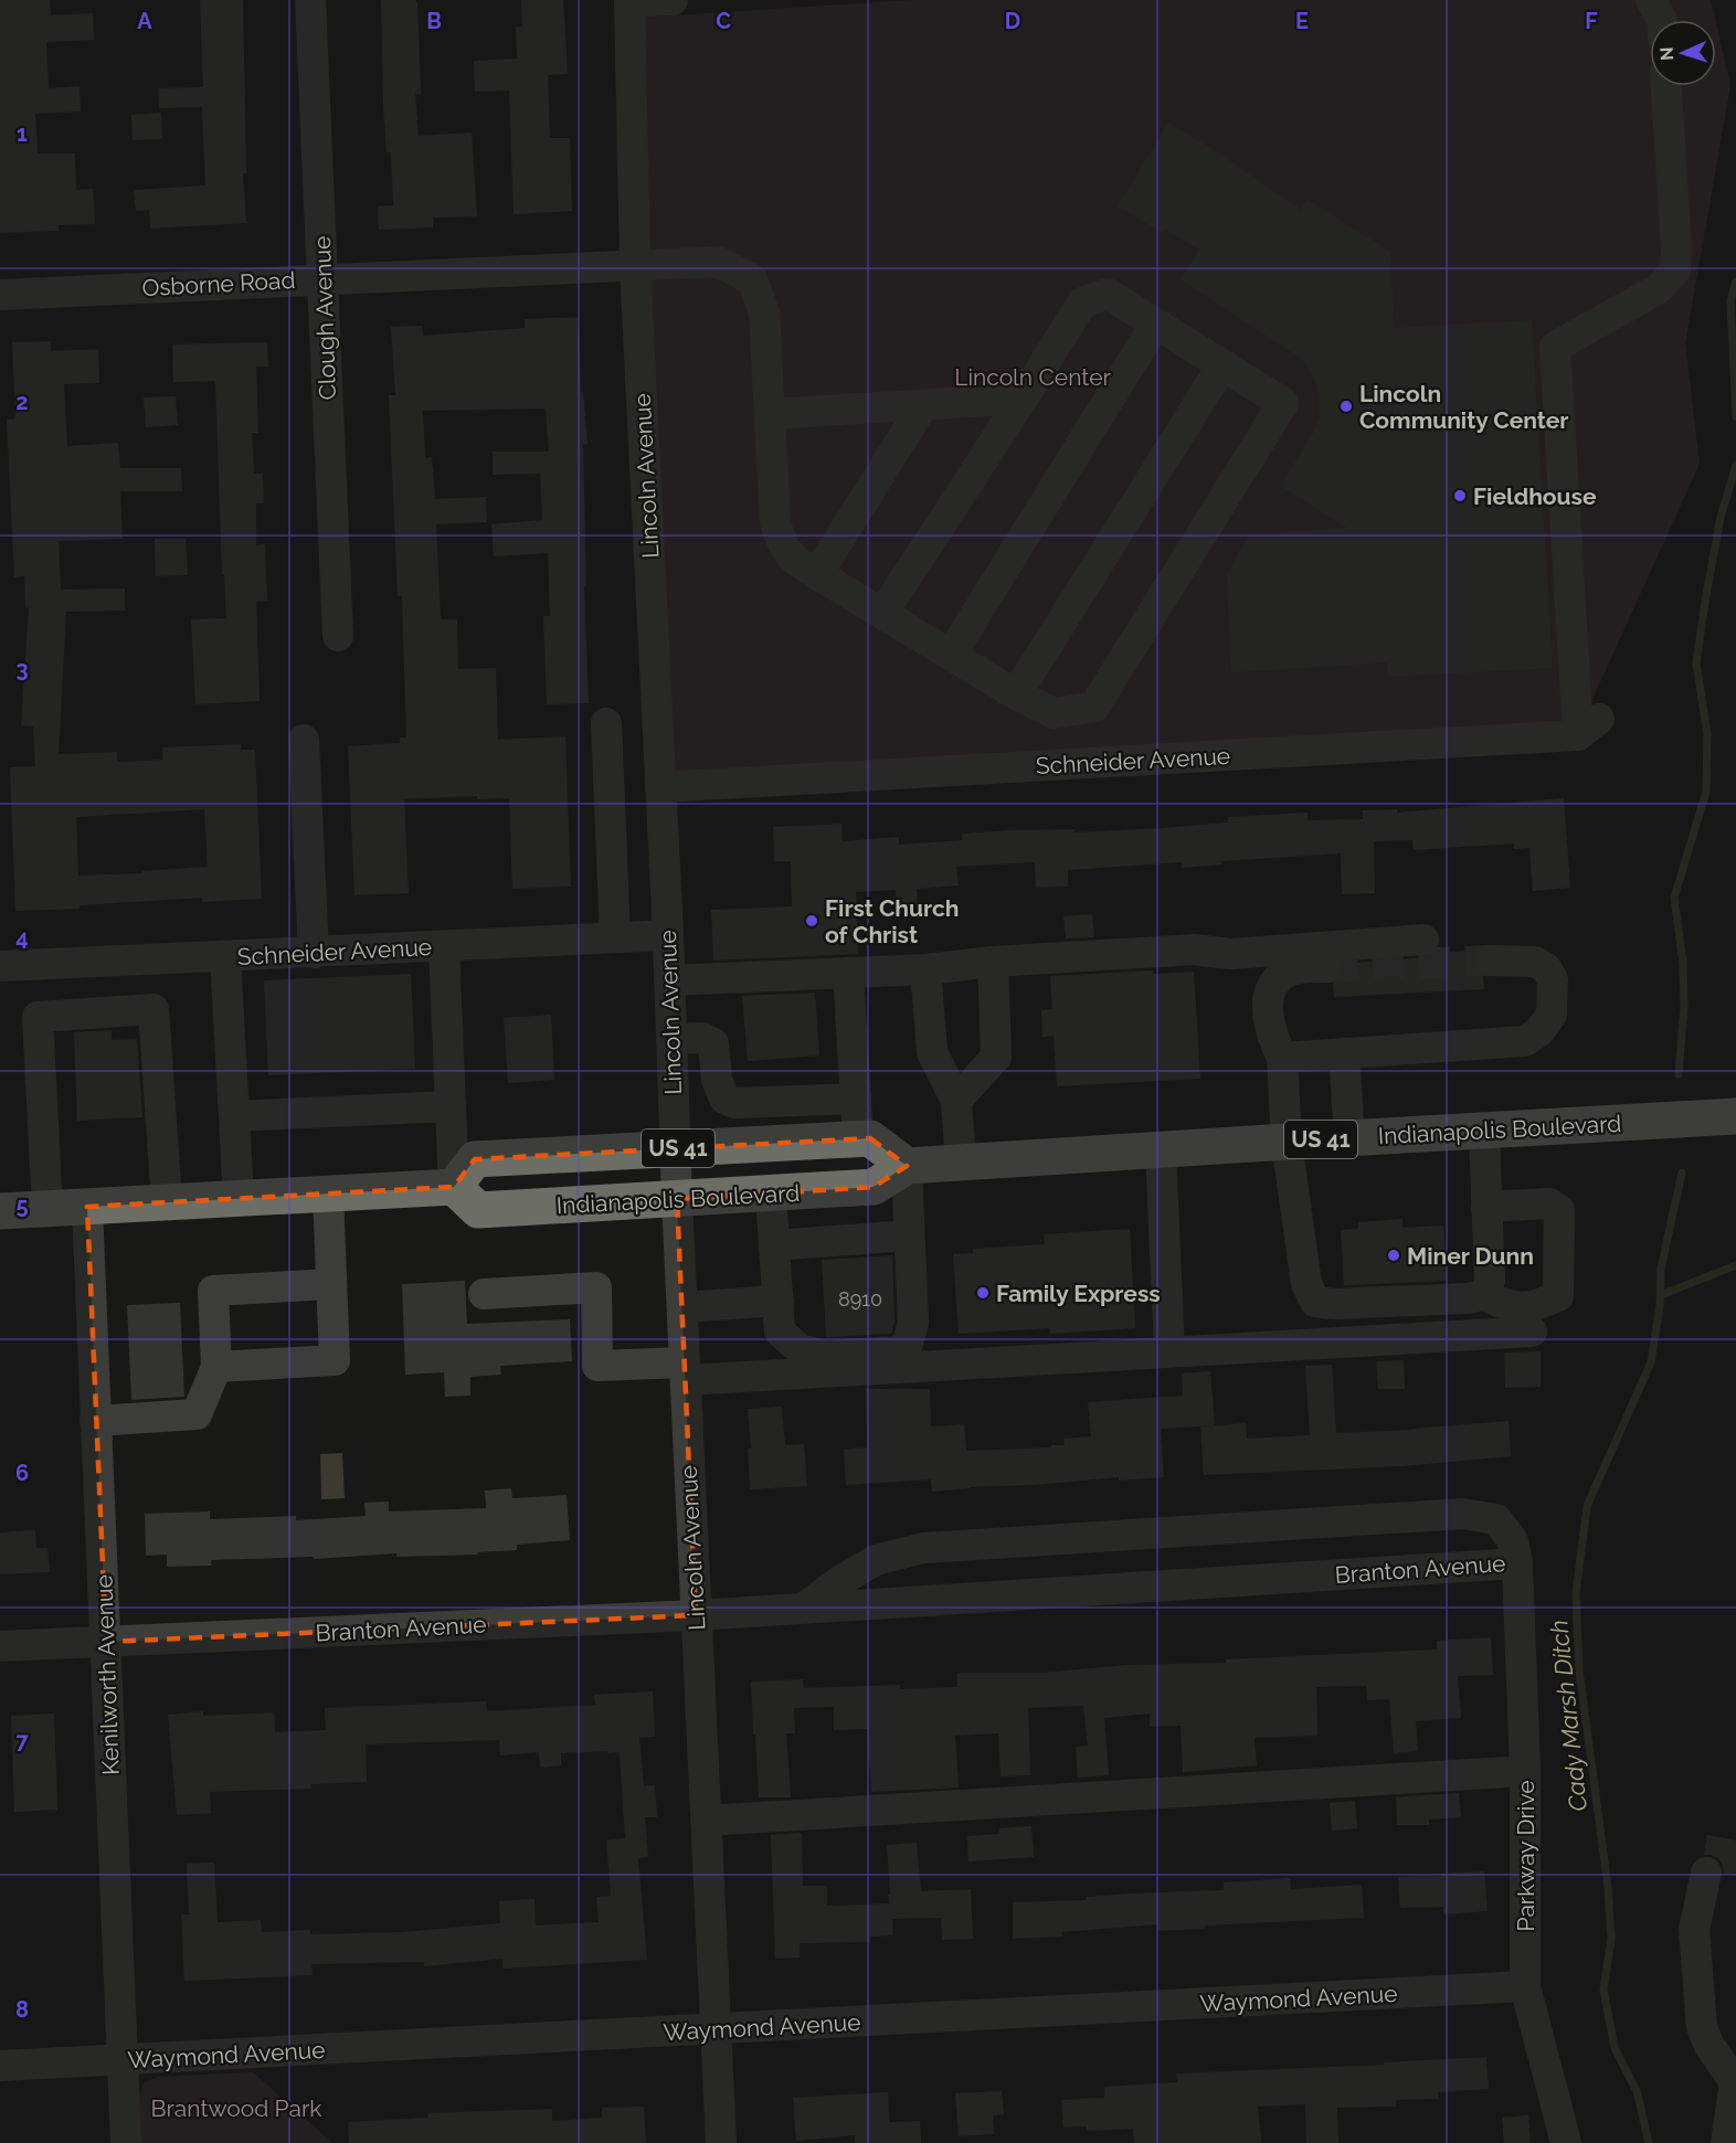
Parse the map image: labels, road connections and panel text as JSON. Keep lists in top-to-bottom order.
{
  "streets": {
    "highway": ["Indianapolis Boulevard", "US 41"],
    "street": [
      "Osborne Road",
      "Clough Avenue",
      "Lincoln Avenue",
      "Schneider Avenue",
      "Branton Avenue",
      "Kenilworth Avenue",
      "Parkway Drive",
      "Waymond Avenue"
    ]
  },
  "crossings": [
    ["Osborne Road", "Clough Avenue"],
    ["Osborne Road", "Lincoln Avenue"],
    ["Lincoln Avenue", "Schneider Avenue"],
    ["Lincoln Avenue", "Indianapolis Boulevard"],
    ["Lincoln Avenue", "US 41"],
    ["Lincoln Avenue", "Branton Avenue"],
    ["Lincoln Avenue", "Waymond Avenue"],
    ["Indianapolis Boulevard", "US 41"],
    ["Branton Avenue", "Kenilworth Avenue"],
    ["Branton Avenue", "Parkway Drive"],
    ["Kenilworth Avenue", "Waymond Avenue"],
    ["Parkway Drive", "Waymond Avenue"]
  ],
  "water": ["Cady Marsh Ditch"],
  "parks": ["Lincoln Center", "Brantwood Park"],
  "places": [
    "Lincoln Community Center",
    "Fieldhouse",
    "First Church of Christ",
    "Miner Dunn",
    "Family Express"
  ],
  "house_numbers": ["8910"],
  "north": "left",
  "grid": {
    "columns": [
      "A",
      "B",
      "C",
      "D",
      "E",
      "F"
    ],
    "rows": [
      "1",
      "2",
      "3",
      "4",
      "5",
      "6",
      "7",
      "8"
    ]
  }
}
